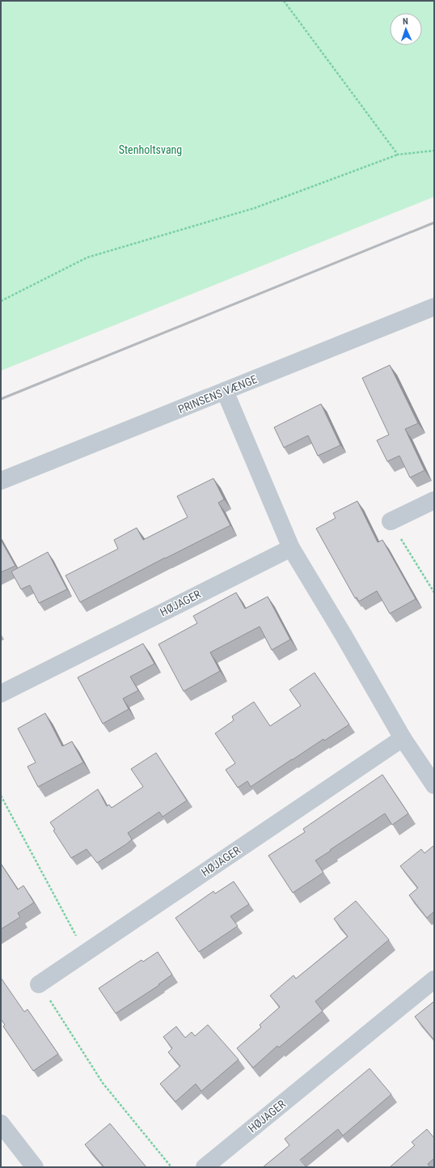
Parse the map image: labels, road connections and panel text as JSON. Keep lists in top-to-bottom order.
{
  "streets": {
    "street": ["PRINSENS VÆNGE", "HØJAGER"]
  },
  "parks": ["Stenholtsvang"],
  "north": "top"
}
